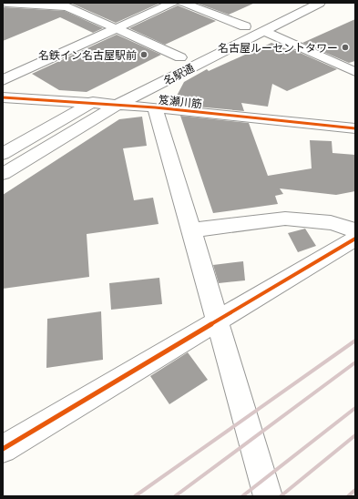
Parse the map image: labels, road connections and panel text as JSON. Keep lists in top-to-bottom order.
{
  "streets": {
    "street": ["名駅通", "笈瀬川筋"]
  },
  "crossings": [
    ["名駅通", "笈瀬川筋"]
  ],
  "places": ["名古屋ルーセントタワー", "名鉄イン名古屋駅前"]
}
